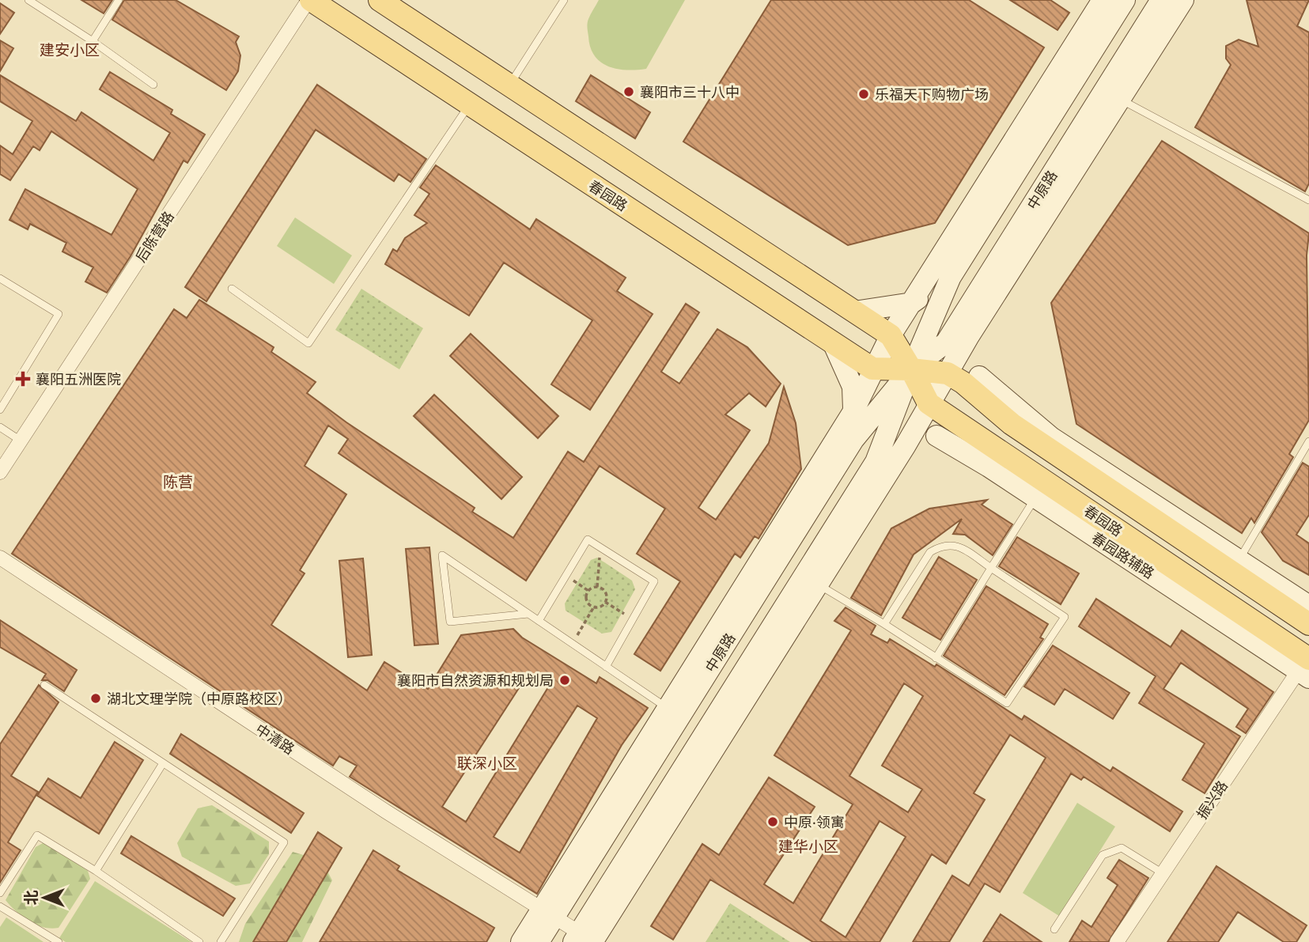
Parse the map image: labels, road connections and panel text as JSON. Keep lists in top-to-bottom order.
{
  "streets": {
    "main road": ["春园路"],
    "street": [
      "中原路",
      "后陈营路",
      "春园路辅路",
      "中清路",
      "振兴路"
    ]
  },
  "crossings": [
    ["中原路", "春园路"],
    ["中原路", "中清路"],
    ["春园路", "后陈营路"],
    ["春园路", "春园路辅路"],
    ["春园路", "振兴路"],
    ["春园路辅路", "振兴路"]
  ],
  "districts": [
    "建安小区",
    "陈营",
    "联深小区",
    "建华小区"
  ],
  "places": {
    "other": [
      "襄阳市三十八中",
      "乐福天下购物广场",
      "襄阳市自然资源和规划局",
      "湖北文理学院（中原路校区）",
      "中原·领寓"
    ],
    "health": ["襄阳五洲医院"]
  },
  "north": "left"
}
